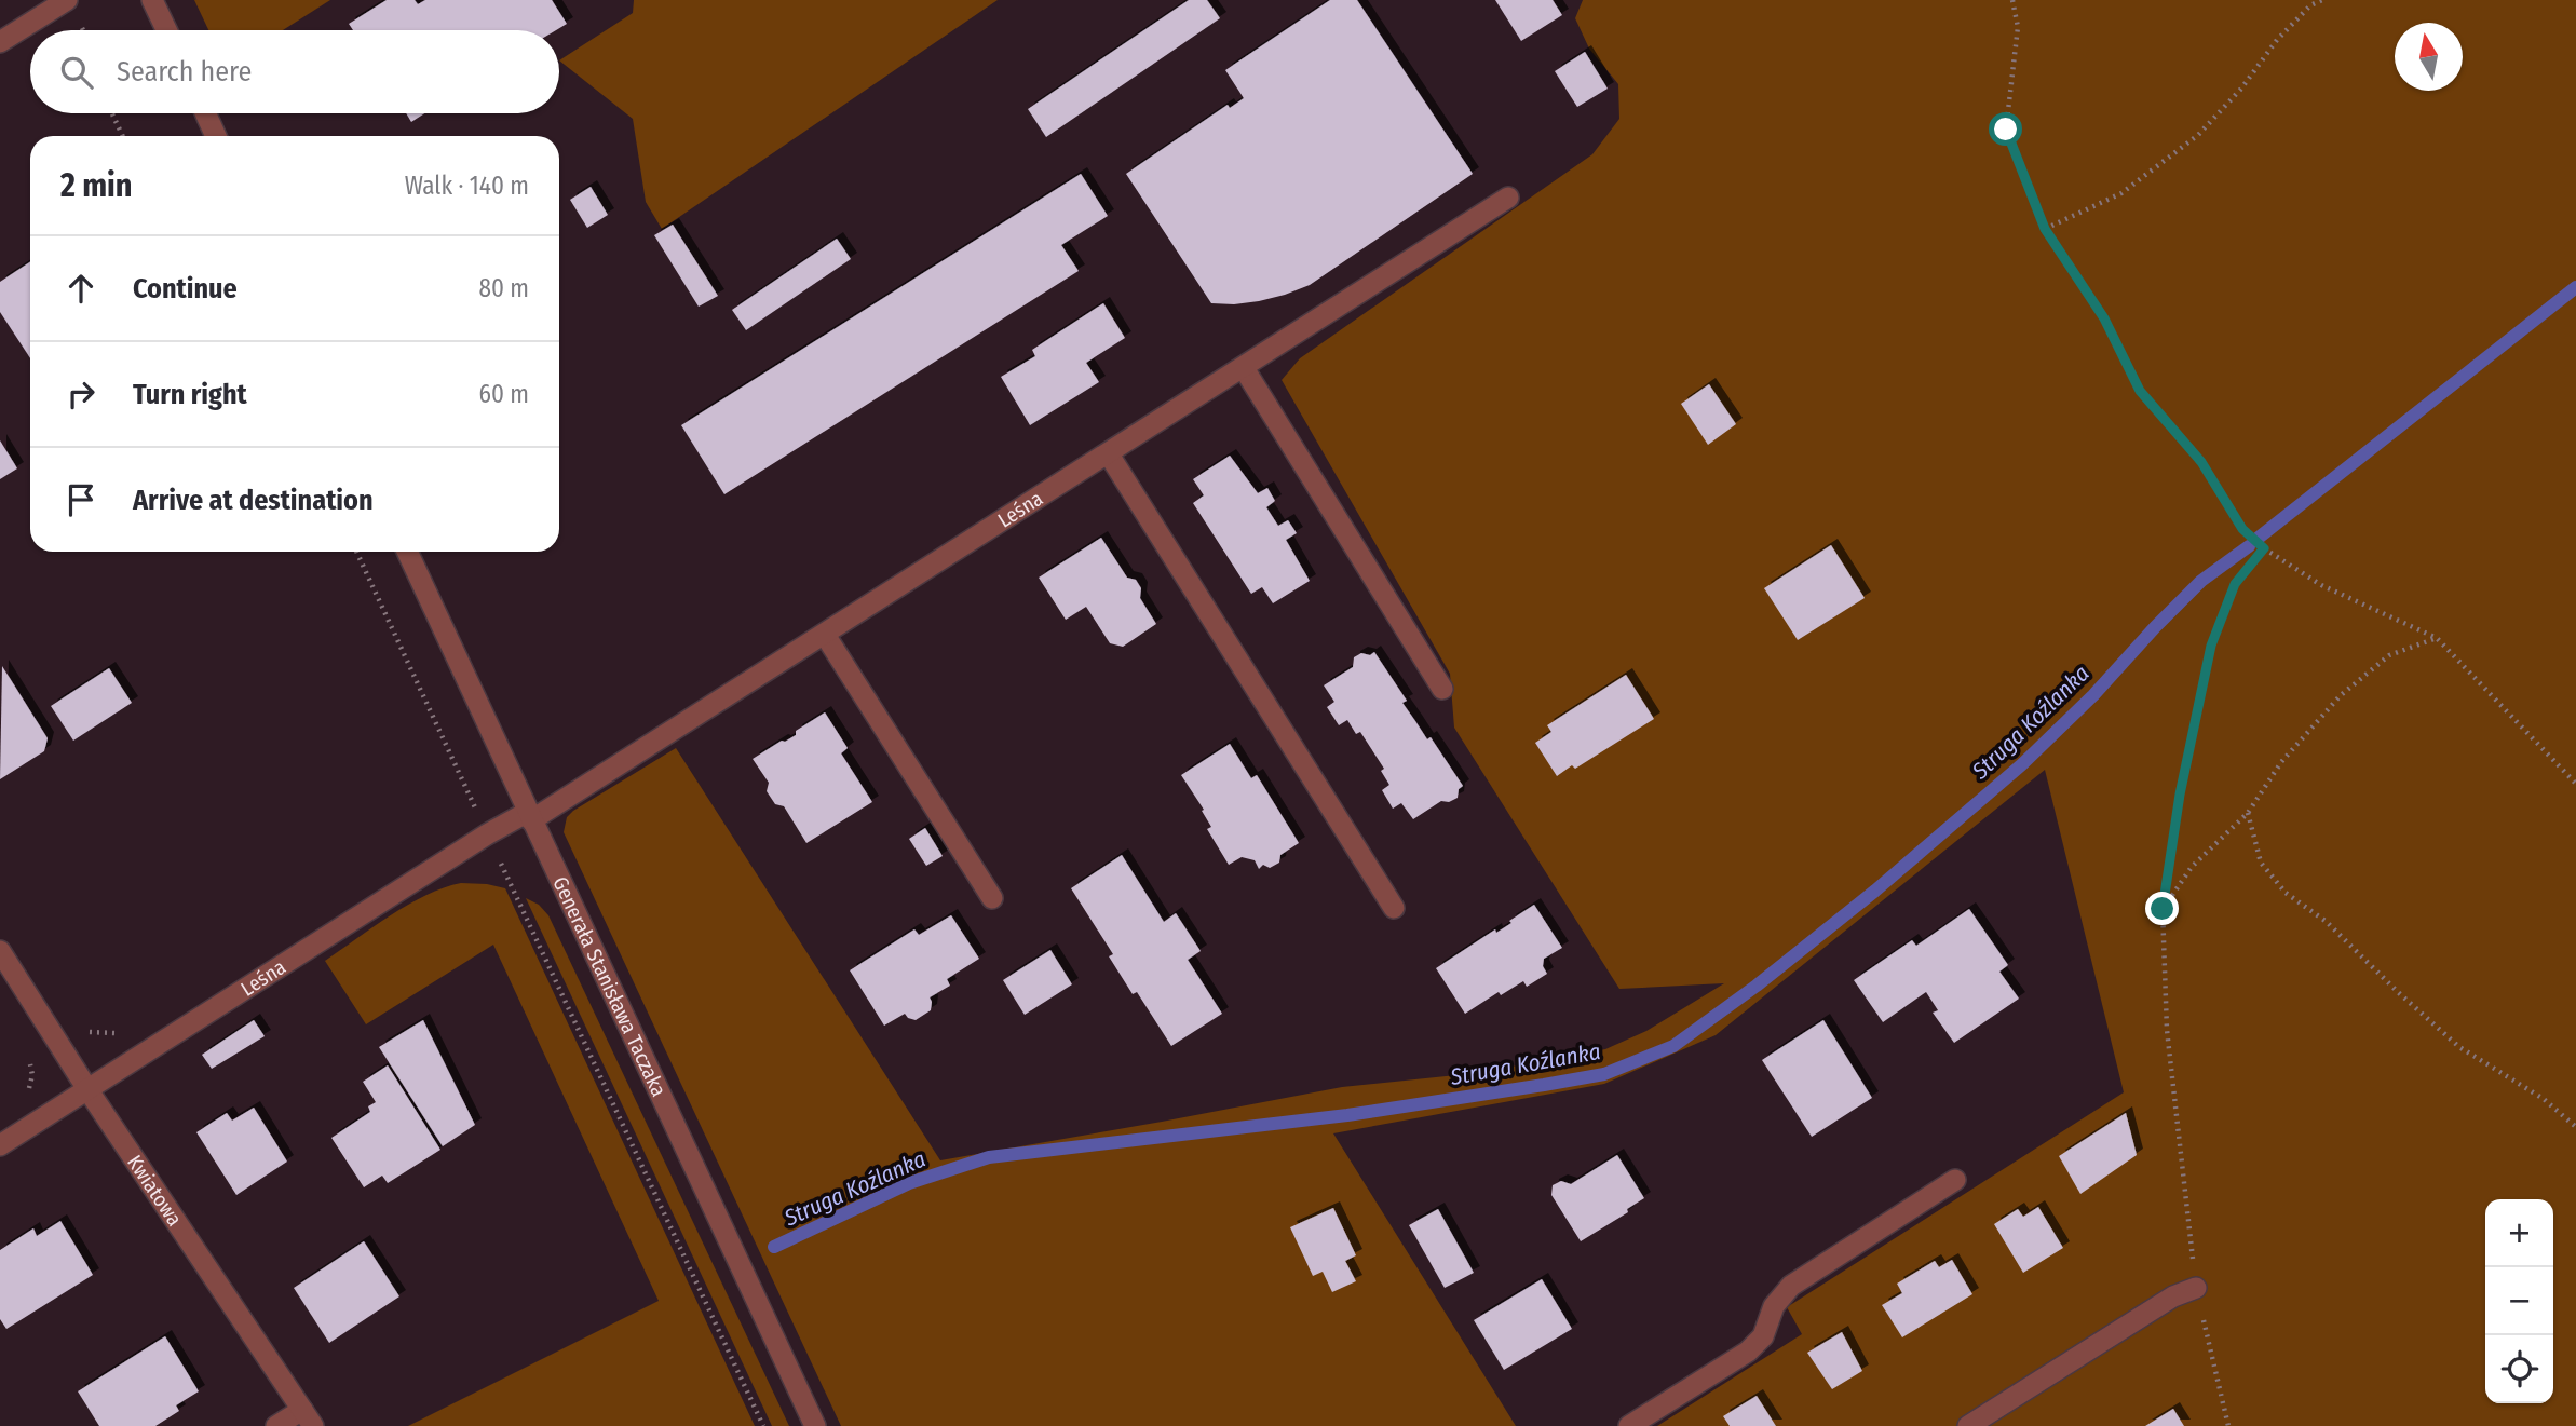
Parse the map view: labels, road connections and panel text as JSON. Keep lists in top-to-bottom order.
{
  "streets": {
    "street": ["Leśna", "Generała Stanisława Taczaka", "Kwiatowa"]
  },
  "crossings": [
    ["Leśna", "Generała Stanisława Taczaka"],
    ["Leśna", "Kwiatowa"]
  ],
  "water": ["Struga Koźlanka"],
  "north": "top",
  "page": {
    "search": "Search here",
    "heading": ["2 min", "Walk · 140 m"],
    "list": [
      ["Continue", "80 m"],
      ["Turn right", "60 m"],
      "Arrive at destination"
    ],
    "map_buttons": ["+", "−"]
  }
}
